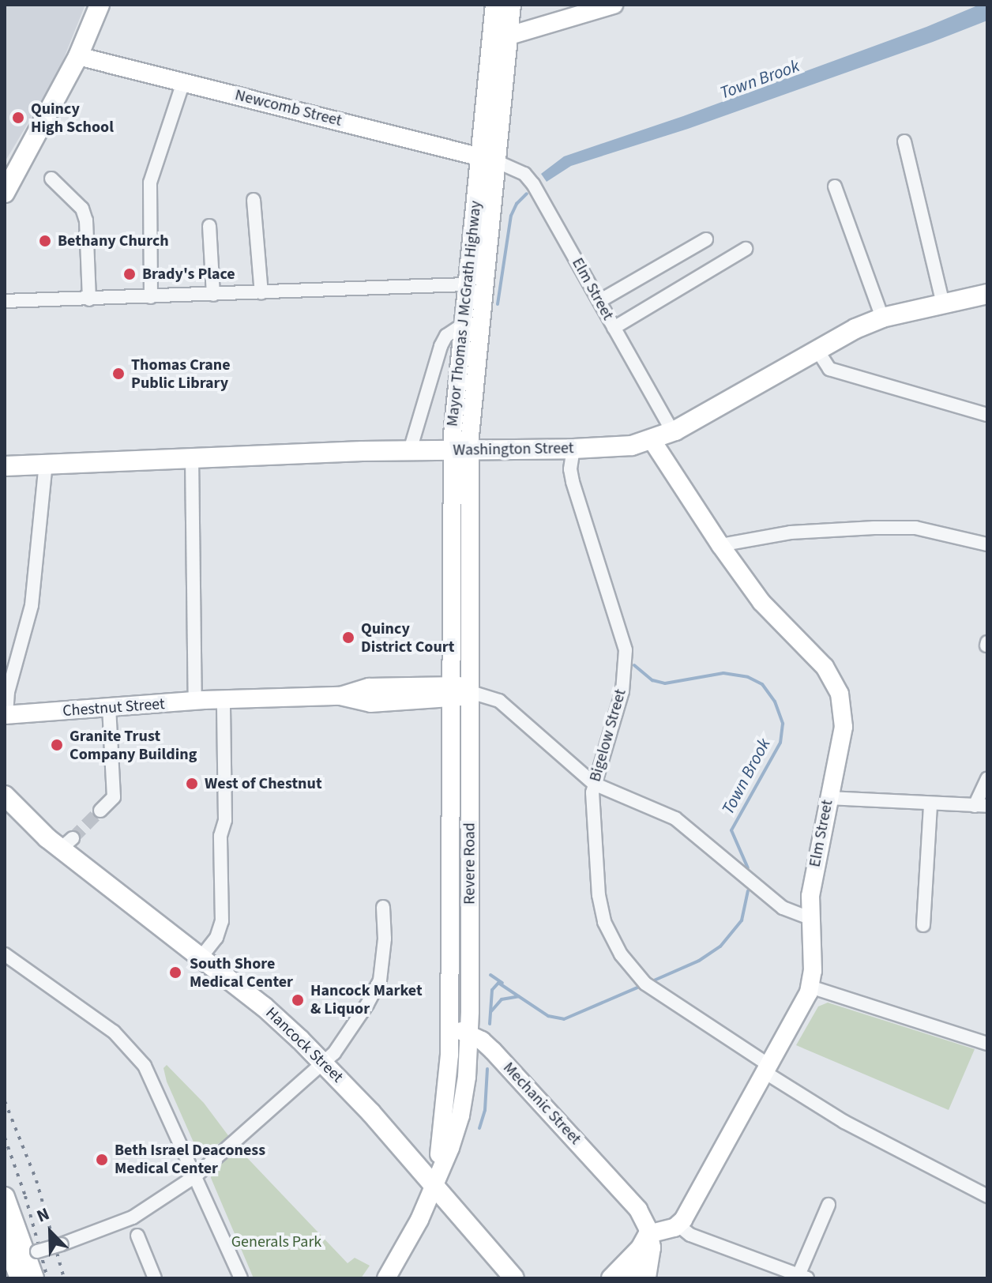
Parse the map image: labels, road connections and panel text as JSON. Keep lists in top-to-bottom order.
{
  "streets": {
    "main road": ["Washington Street", "Hancock Street"],
    "street": [
      "Newcomb Street",
      "Elm Street",
      "Mayor Thomas J McGrath Highway",
      "Chestnut Street",
      "Bigelow Street",
      "Revere Road",
      "Mechanic Street"
    ]
  },
  "crossings": [
    ["Newcomb Street", "Elm Street"],
    ["Newcomb Street", "Mayor Thomas J McGrath Highway"],
    ["Elm Street", "Mayor Thomas J McGrath Highway"],
    ["Elm Street", "Washington Street"],
    ["Elm Street", "Bigelow Street"],
    ["Mayor Thomas J McGrath Highway", "Washington Street"],
    ["Mayor Thomas J McGrath Highway", "Chestnut Street"],
    ["Mayor Thomas J McGrath Highway", "Revere Road"],
    ["Washington Street", "Bigelow Street"],
    ["Chestnut Street", "Revere Road"],
    ["Revere Road", "Hancock Street"],
    ["Revere Road", "Mechanic Street"]
  ],
  "water": ["Town Brook"],
  "parks": ["Generals Park"],
  "places": [
    "Quincy High School",
    "Bethany Church",
    "Brady's Place",
    "Thomas Crane Public Library",
    "Quincy District Court",
    "Granite Trust Company Building",
    "West of Chestnut",
    "South Shore Medical Center",
    "Hancock Market & Liquor",
    "Beth Israel Deaconess Medical Center"
  ],
  "north": "top left"
}
